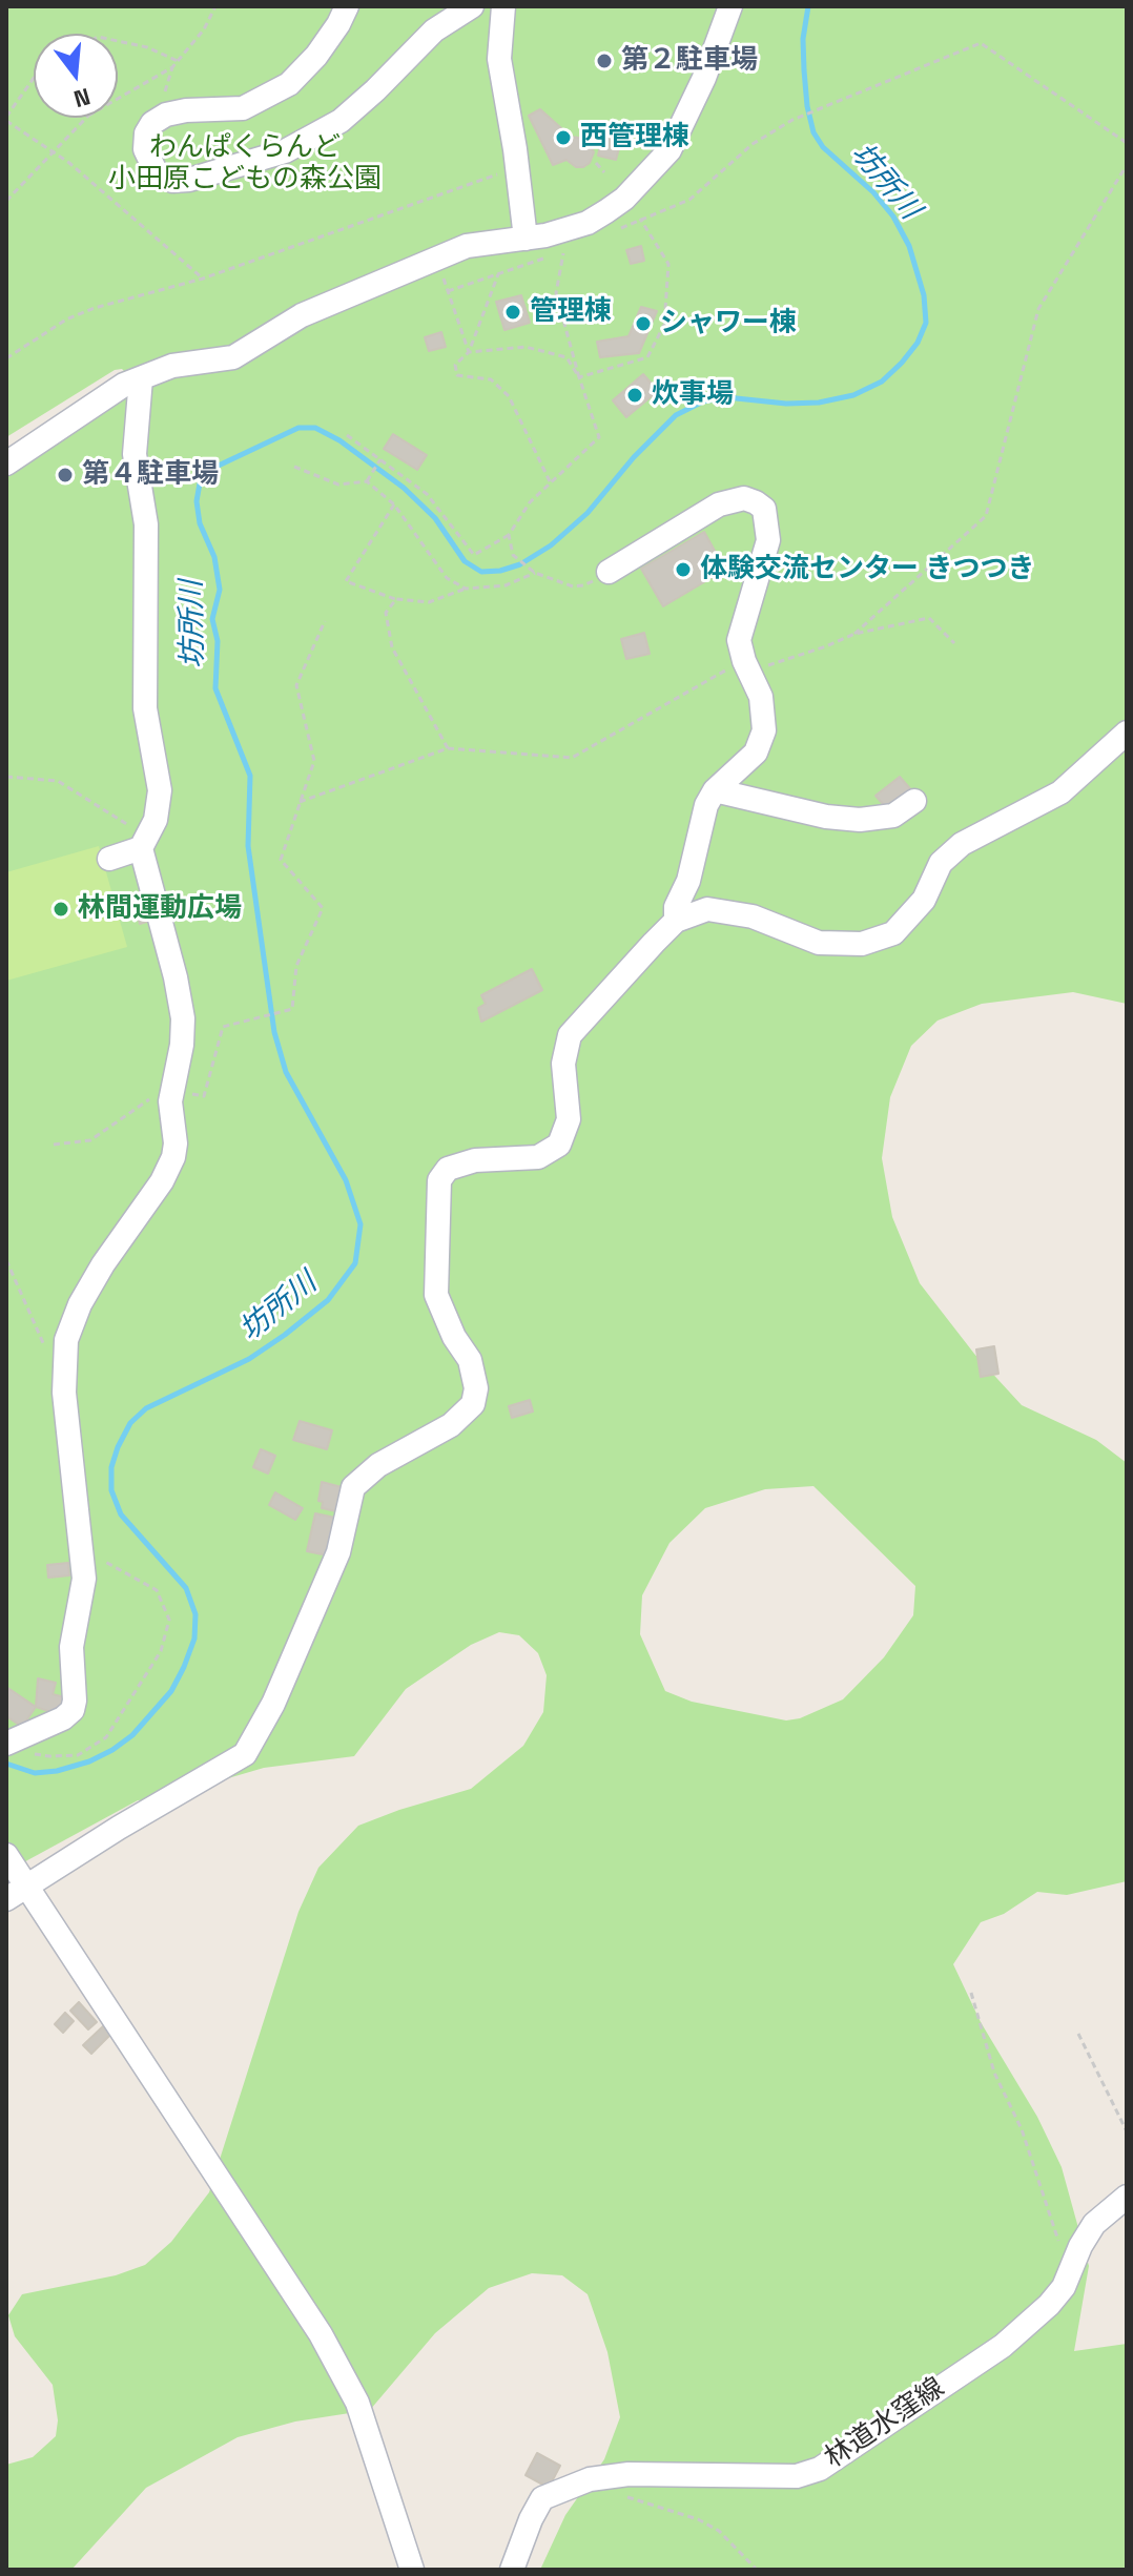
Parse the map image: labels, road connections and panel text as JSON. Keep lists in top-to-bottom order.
{
  "streets": {
    "street": ["林道水窪線"]
  },
  "water": ["坊所川"],
  "parks": ["わんぱくらんど 小田原こどもの森公園"],
  "places": [
    "第２駐車場",
    "西管理棟",
    "管理棟",
    "シャワー棟",
    "炊事場",
    "第４駐車場",
    "体験交流センター きつつき",
    "林間運動広場"
  ],
  "north": "bottom"
}
